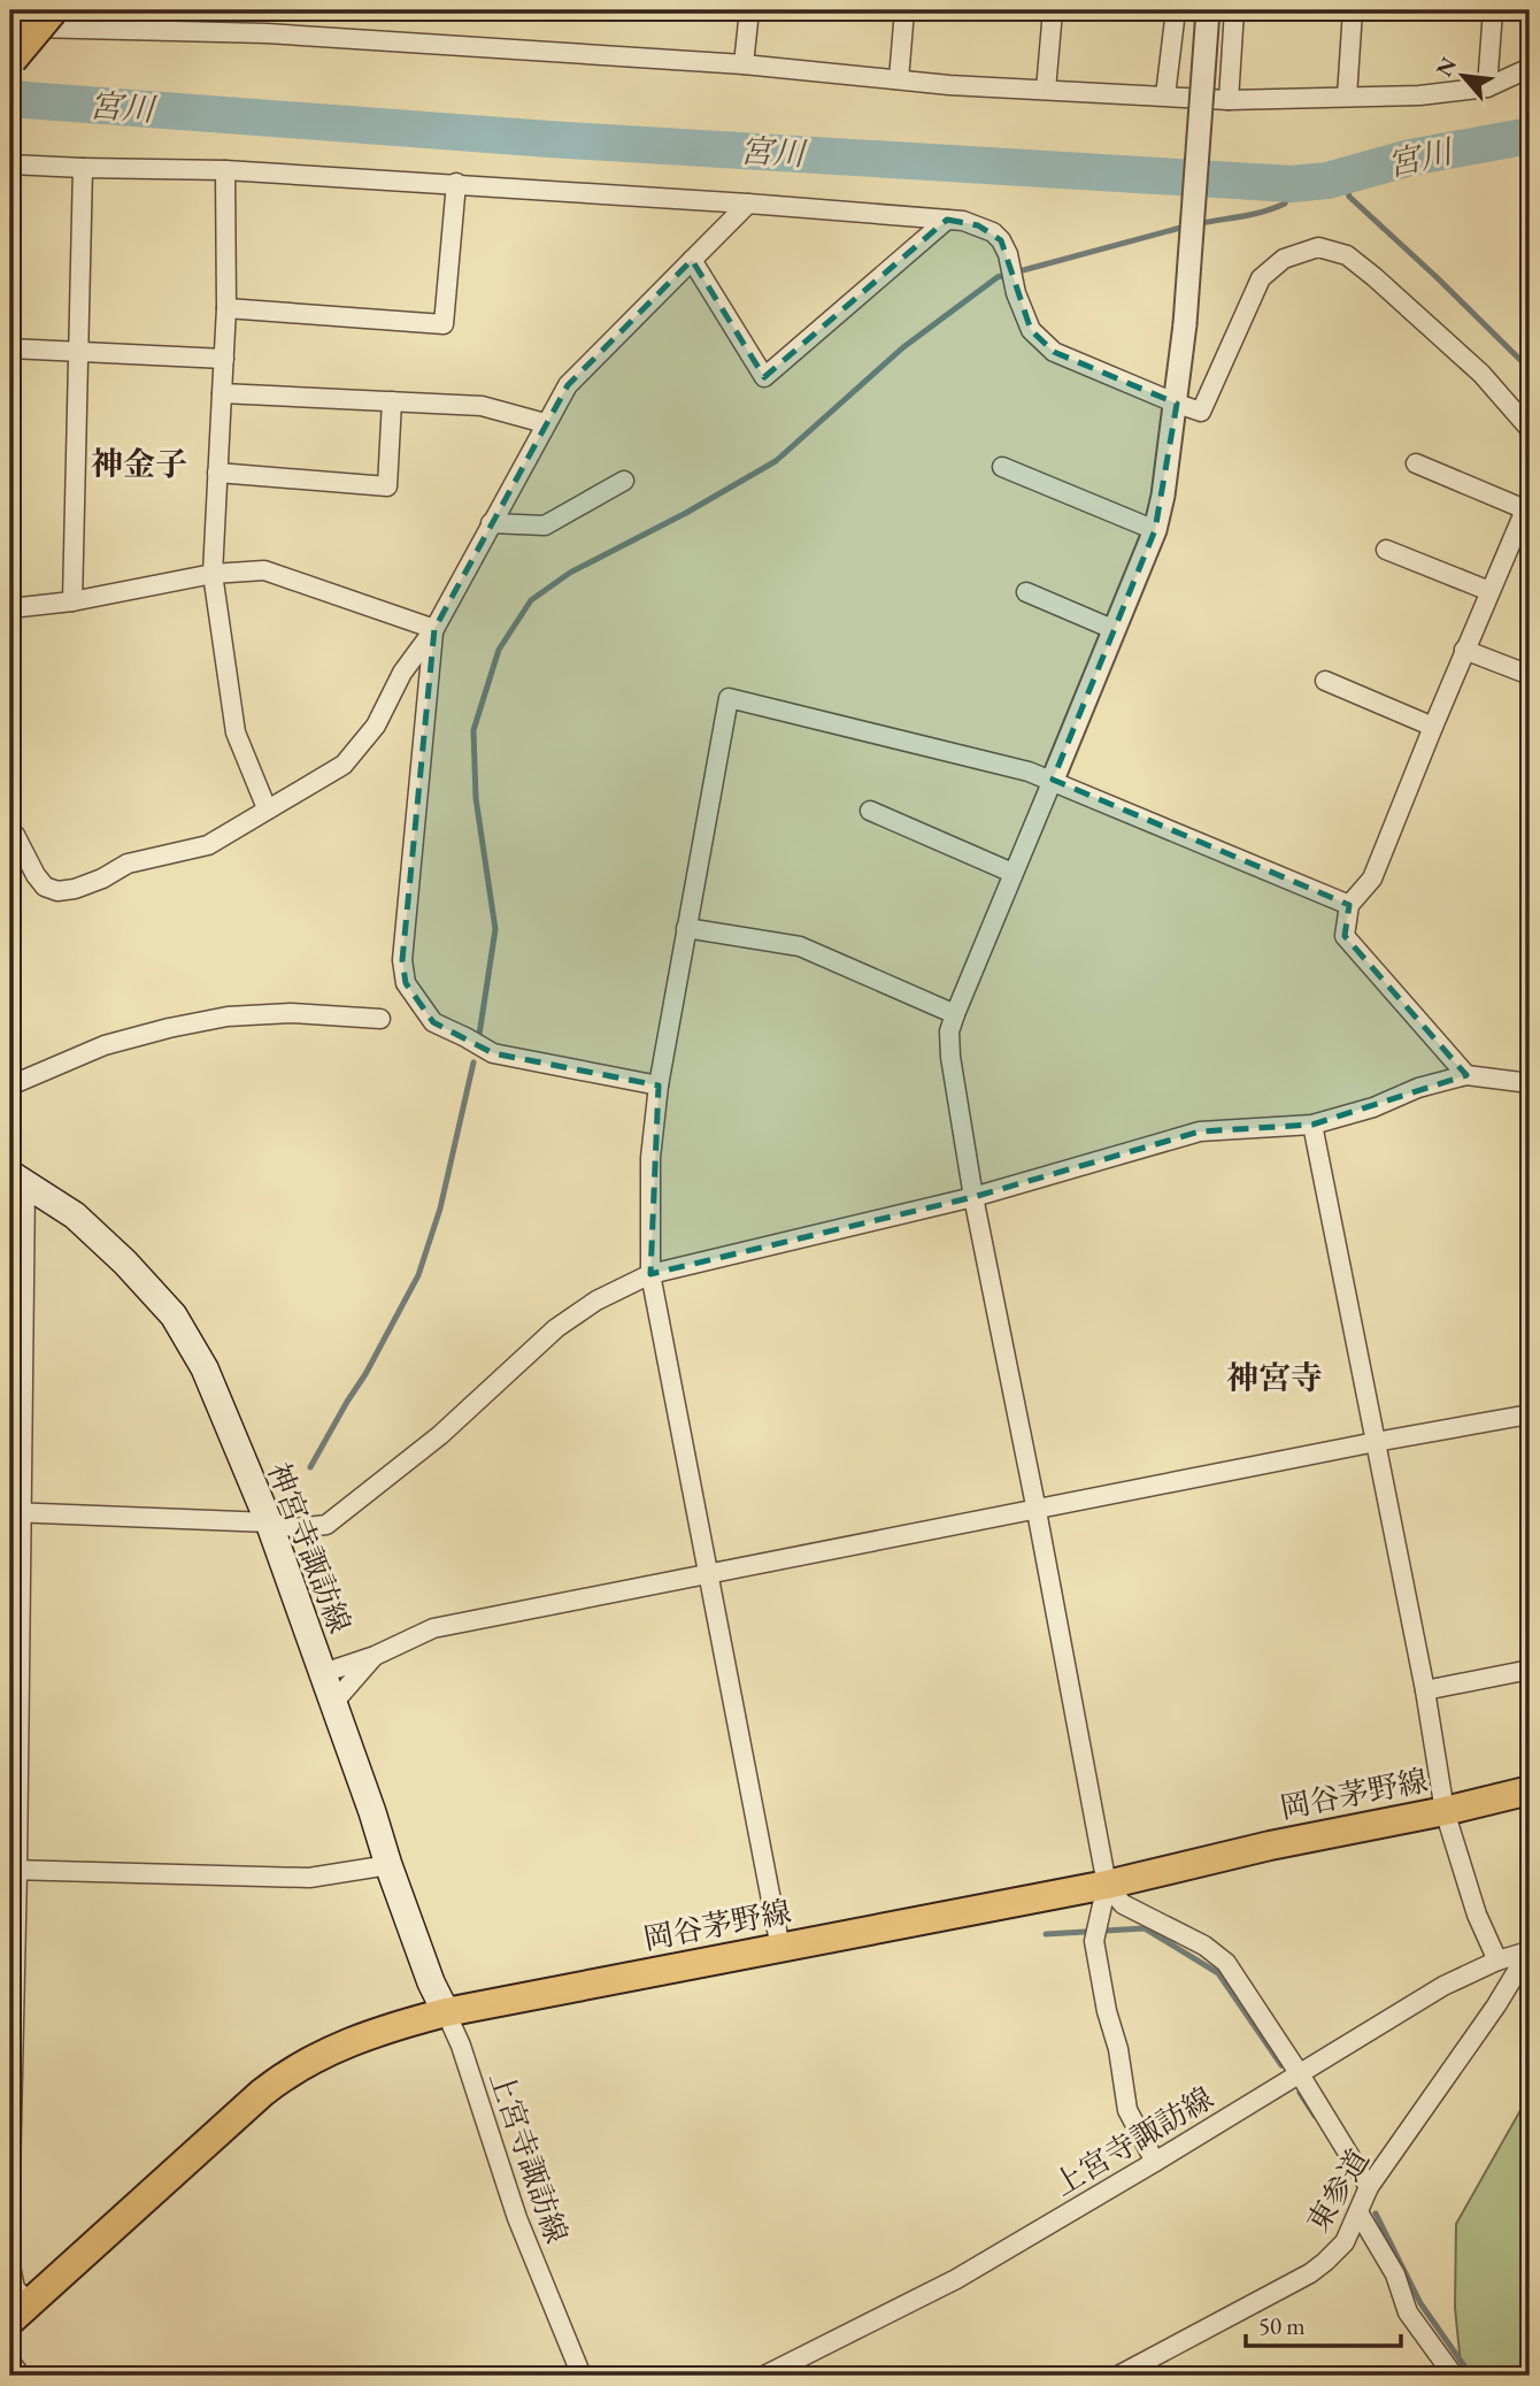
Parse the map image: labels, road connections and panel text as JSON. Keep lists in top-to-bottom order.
{
  "streets": {
    "main road": ["神宮寺諏訪線", "岡谷茅野線"],
    "street": ["上宮寺諏訪線", "東参道"]
  },
  "crossings": [
    ["神宮寺諏訪線", "岡谷茅野線"],
    ["神宮寺諏訪線", "上宮寺諏訪線"],
    ["岡谷茅野線", "上宮寺諏訪線"],
    ["上宮寺諏訪線", "東参道"]
  ],
  "districts": ["神金子", "神宮寺"],
  "water": ["宮川"],
  "scale_bar": "50 m",
  "north": "top left"
}
